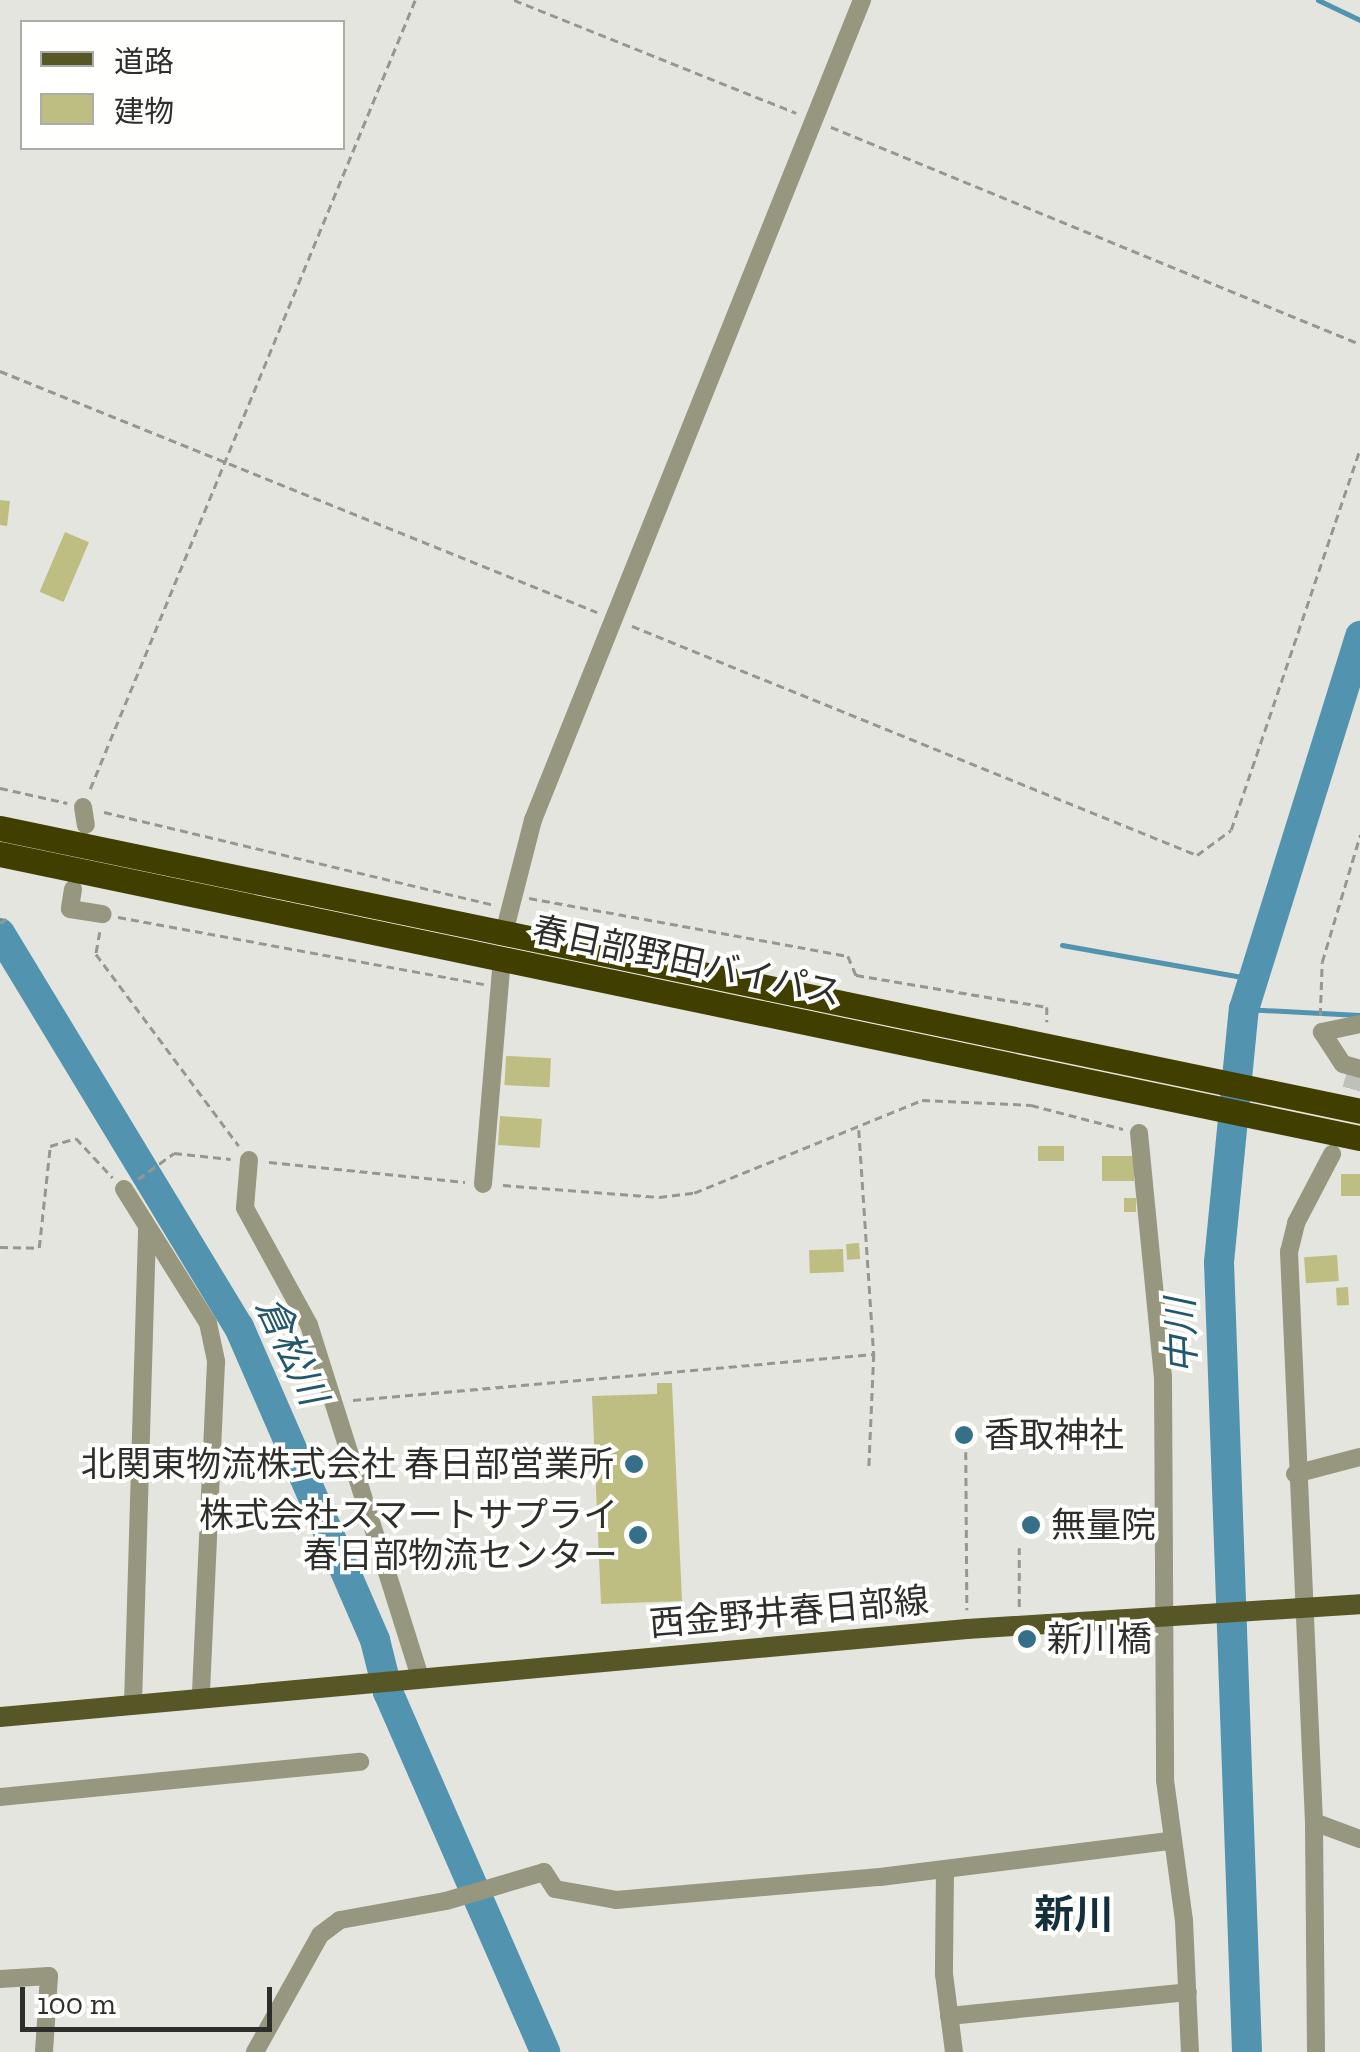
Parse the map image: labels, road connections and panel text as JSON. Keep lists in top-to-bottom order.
{
  "streets": {
    "highway": ["春日部野田バイパス"],
    "main road": ["西金野井春日部線"]
  },
  "districts": ["新川"],
  "water": ["中川", "倉松川"],
  "places": [
    "香取神社",
    "北関東物流株式会社 春日部営業所",
    "無量院",
    "株式会社スマートサプライ 春日部物流センター",
    "新川橋"
  ],
  "legend": ["道路", "建物"],
  "scale_bar": "100 m"
}
